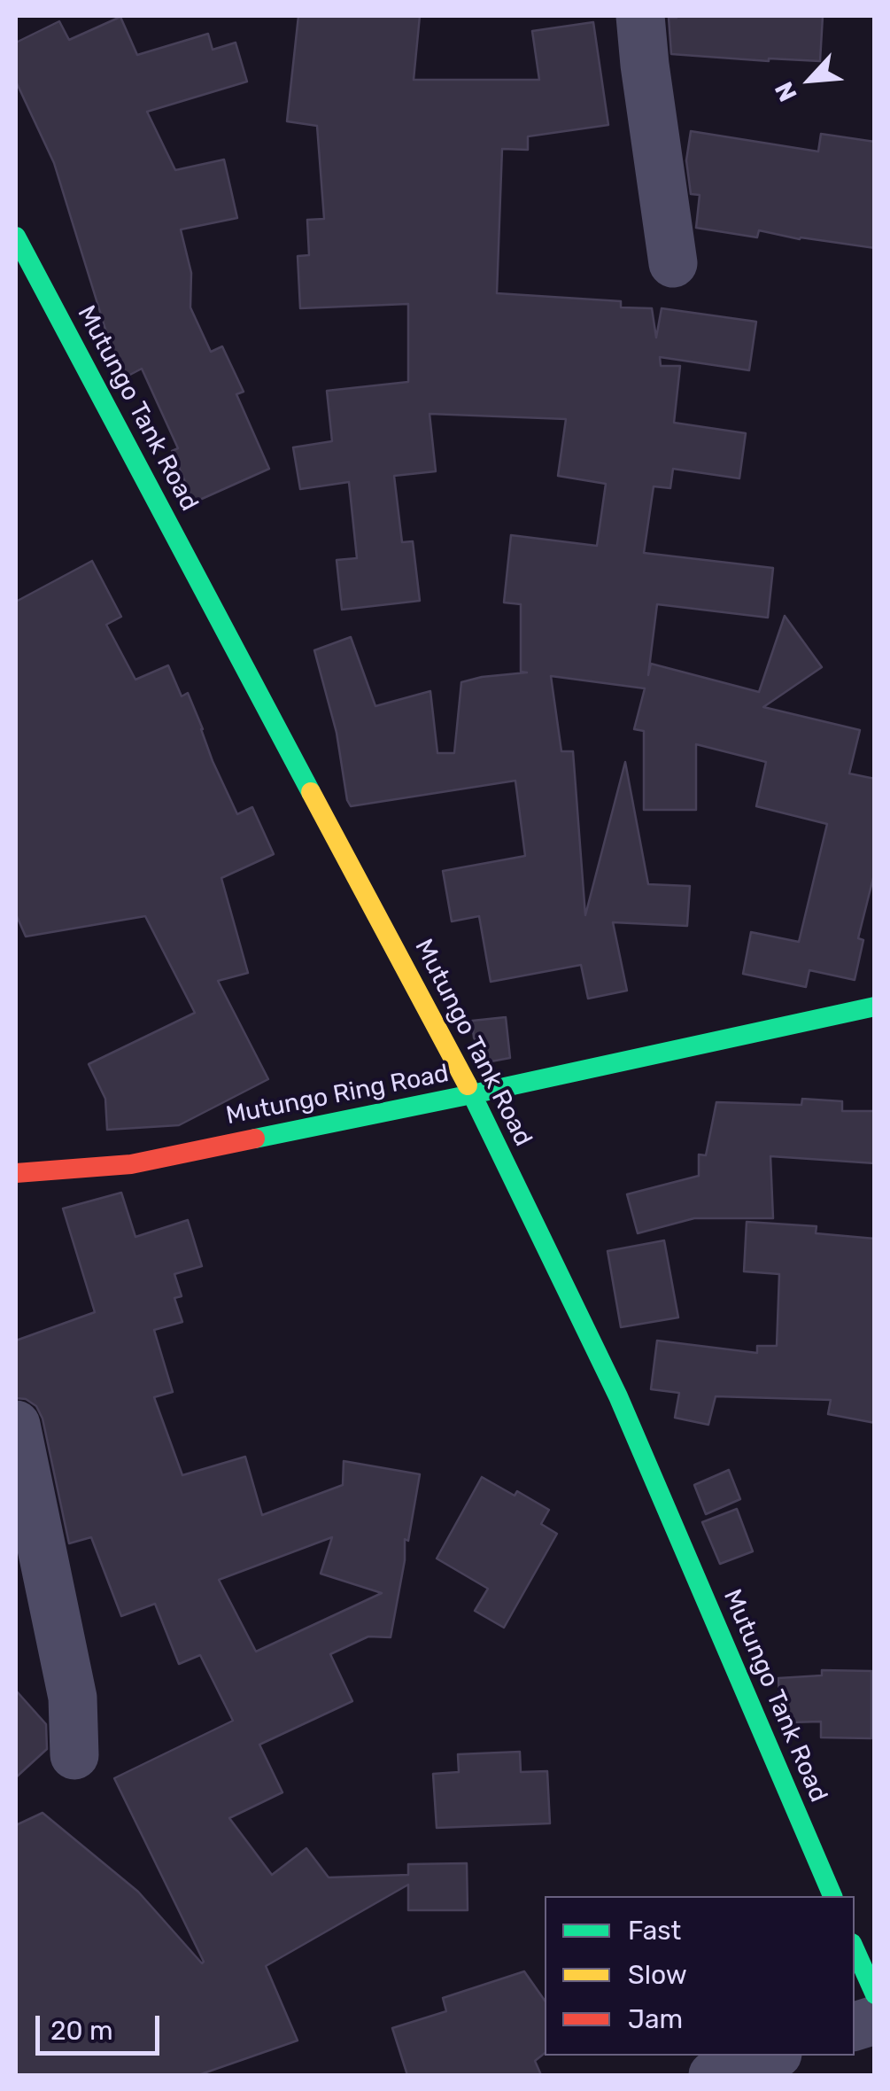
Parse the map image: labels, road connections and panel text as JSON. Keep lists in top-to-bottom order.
{
  "streets": {
    "street": ["Mutungo Tank Road", "Mutungo Ring Road"]
  },
  "crossings": [
    ["Mutungo Tank Road", "Mutungo Ring Road"]
  ],
  "legend": ["Fast", "Slow", "Jam"],
  "scale_bar": "20 m",
  "north": "bottom left"
}
